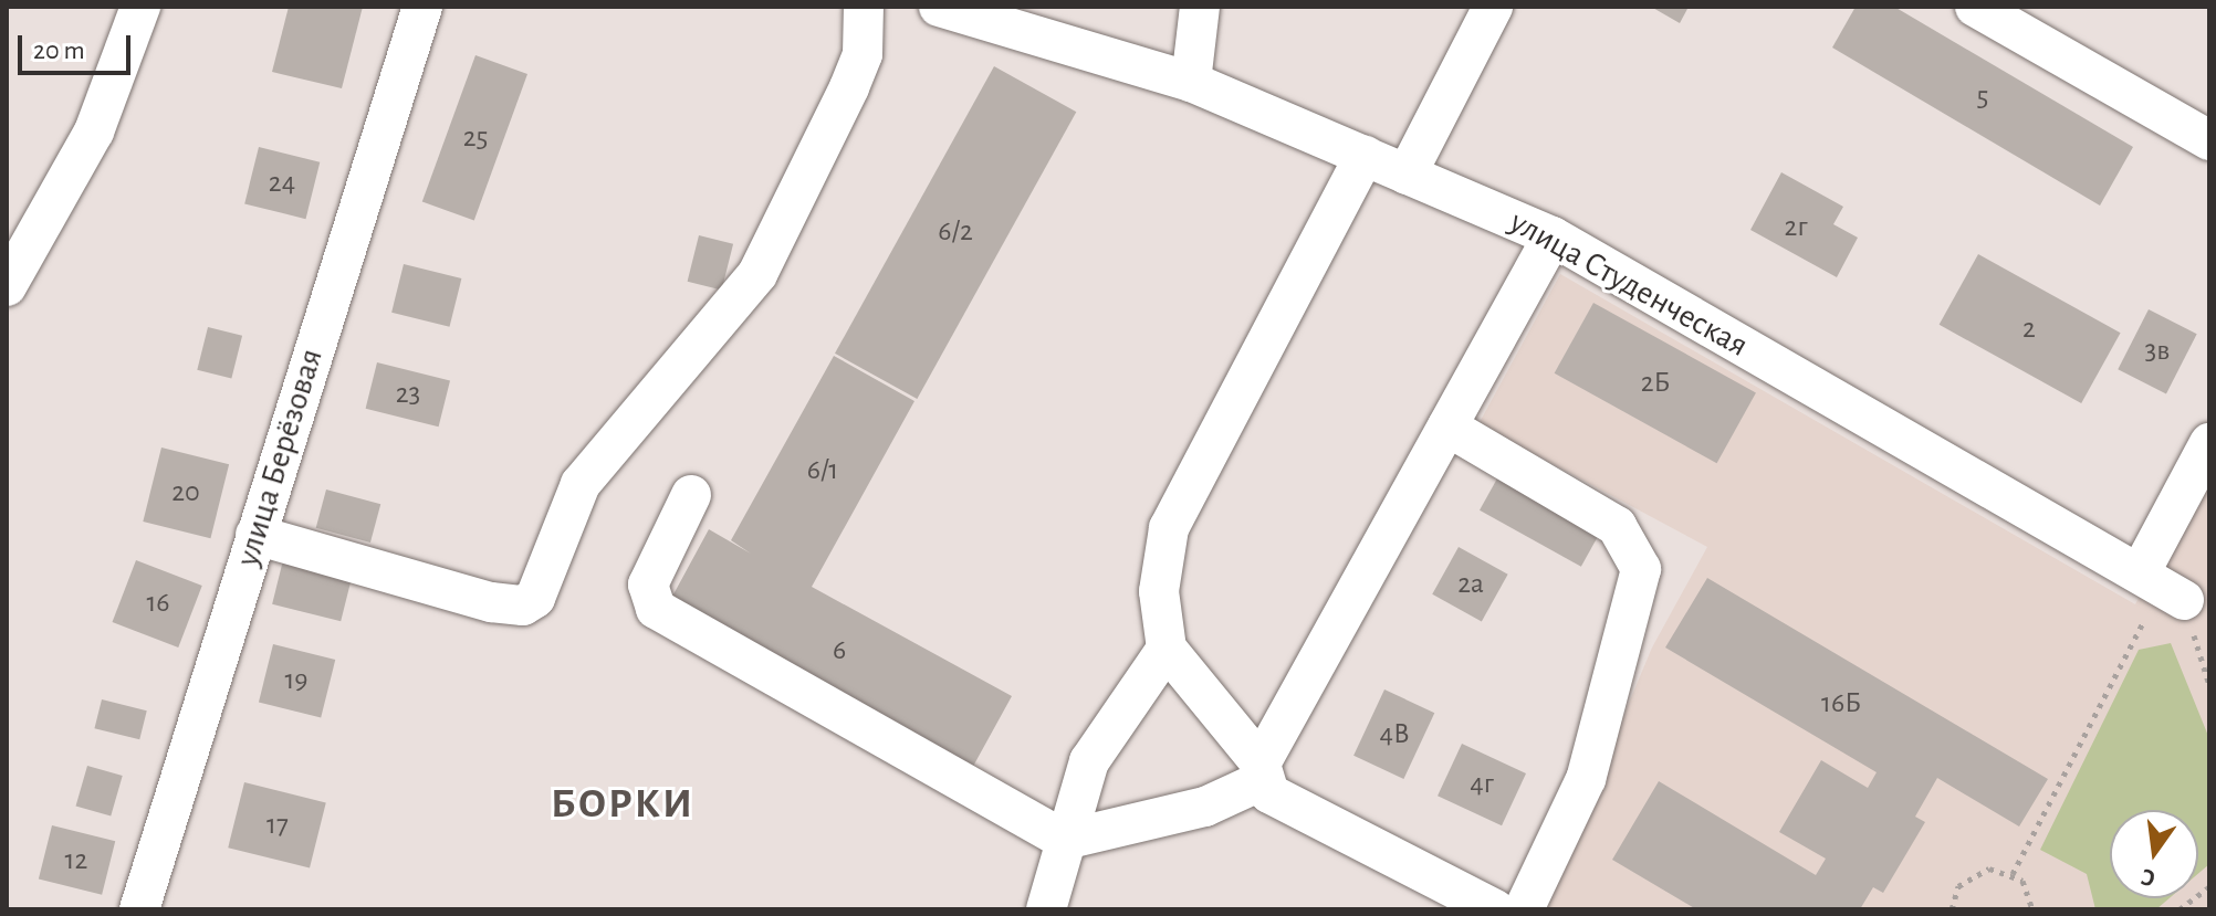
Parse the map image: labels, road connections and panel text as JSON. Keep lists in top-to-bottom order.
{
  "streets": {
    "street": ["улица Студенческая", "улица Берёзовая"]
  },
  "districts": ["БОРКИ"],
  "house_numbers": [
    "5",
    "25",
    "24",
    "2г",
    "6/2",
    "2",
    "3в",
    "2Б",
    "23",
    "6/1",
    "20",
    "2а",
    "16",
    "6",
    "19",
    "16Б",
    "4В",
    "4г",
    "17",
    "12"
  ],
  "scale_bar": "20 m",
  "north": "bottom"
}
